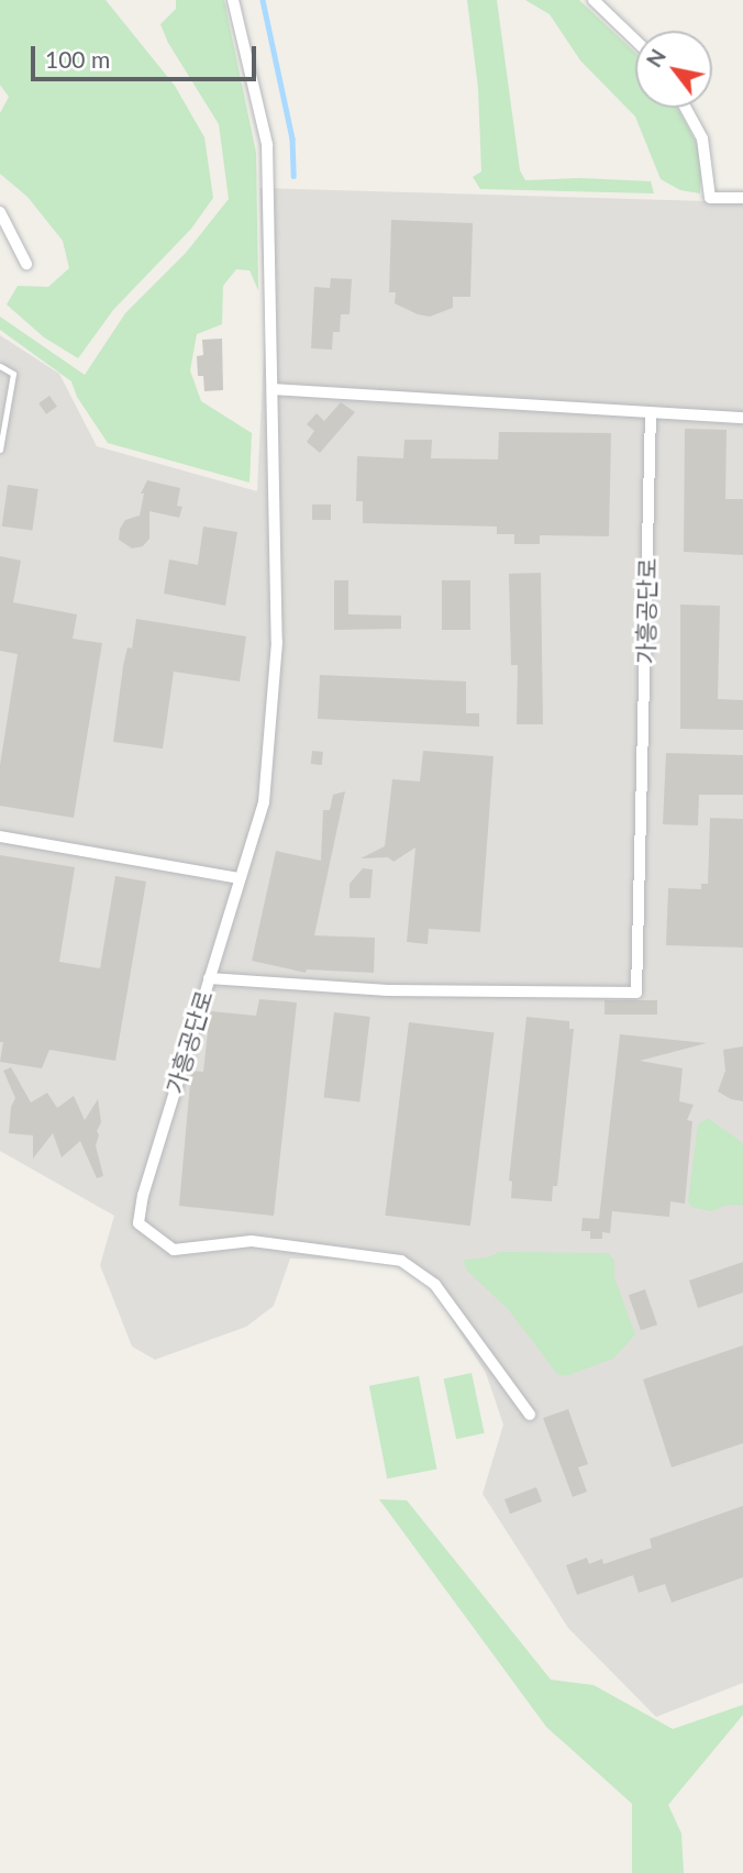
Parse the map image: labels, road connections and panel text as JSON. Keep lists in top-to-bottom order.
{
  "streets": {
    "street": ["가흥공단로"]
  },
  "scale_bar": "100 m",
  "north": "top left"
}
